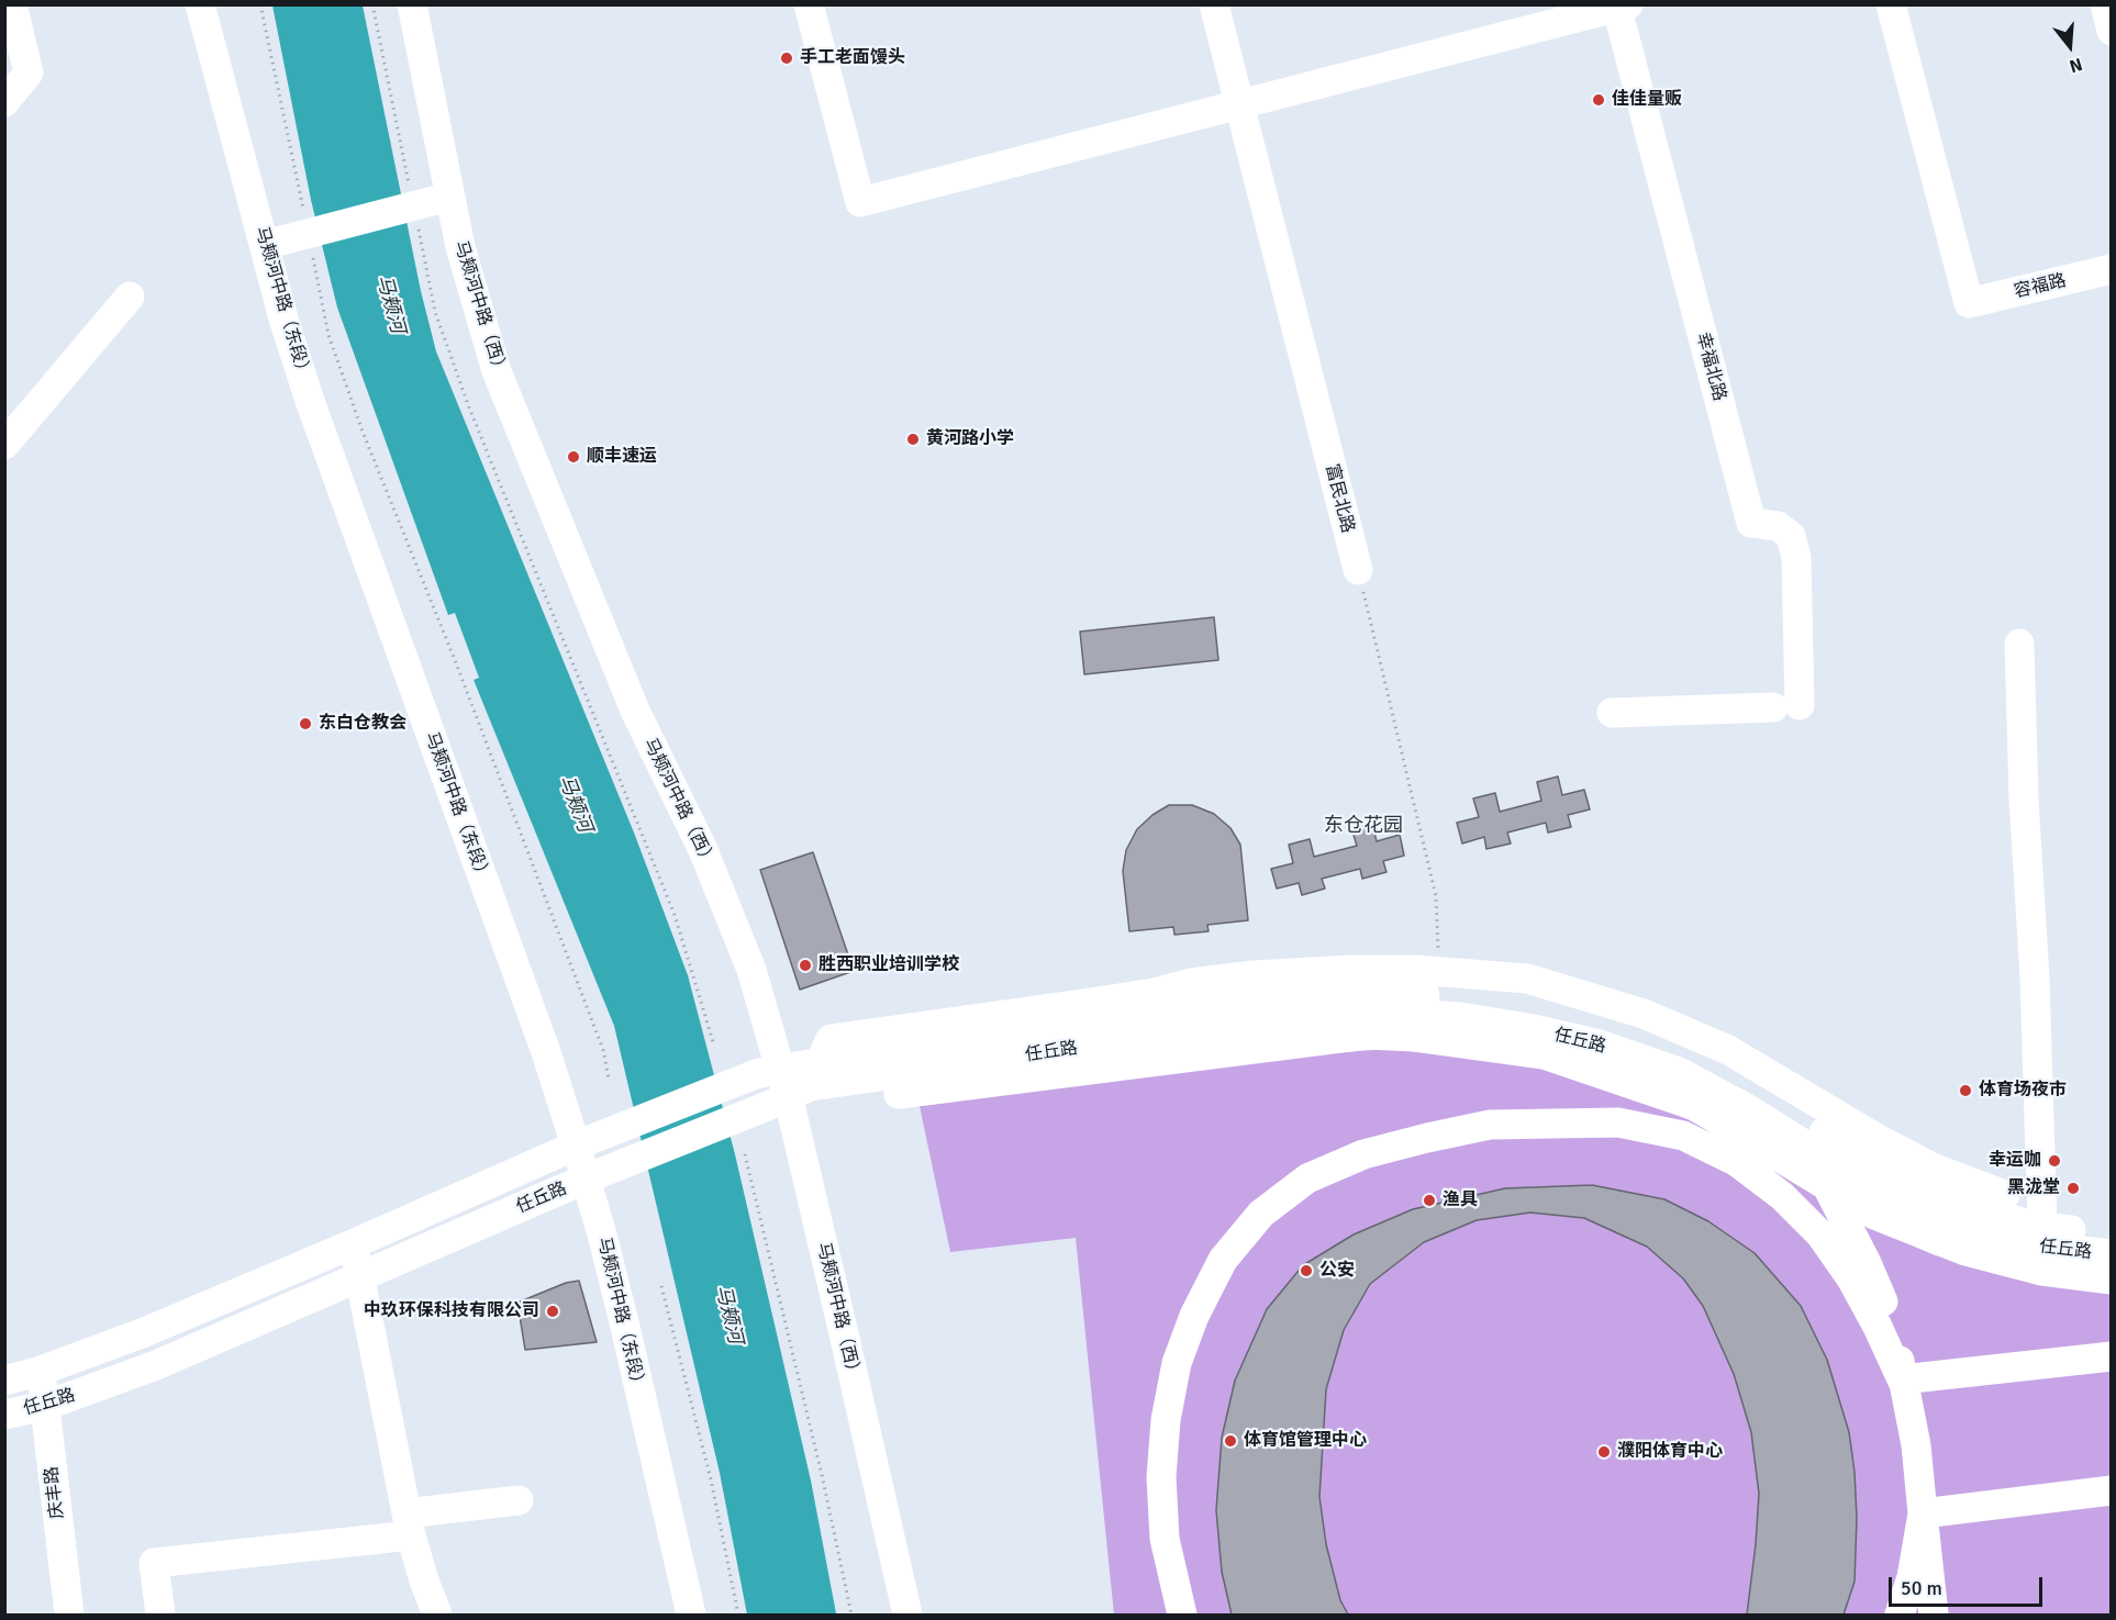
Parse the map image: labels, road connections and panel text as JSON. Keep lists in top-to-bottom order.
{
  "streets": {
    "street": [
      "容福路",
      "马颊河中路（东段）",
      "马颊河中路（西）",
      "幸福北路",
      "富民北路",
      "任丘路",
      "庆丰路"
    ]
  },
  "crossings": [
    ["马颊河中路（东段）", "任丘路"],
    ["马颊河中路（西）", "任丘路"],
    ["任丘路", "庆丰路"]
  ],
  "districts": ["东仓花园"],
  "water": ["马颊河"],
  "places": [
    "手工老面馒头",
    "佳佳量贩",
    "黄河路小学",
    "顺丰速运",
    "东白仓教会",
    "胜西职业培训学校",
    "体育场夜市",
    "幸运咖",
    "黑泷堂",
    "渔具",
    "公安",
    "中玖环保科技有限公司",
    "体育馆管理中心",
    "濮阳体育中心"
  ],
  "scale_bar": "50 m",
  "north": "bottom"
}
